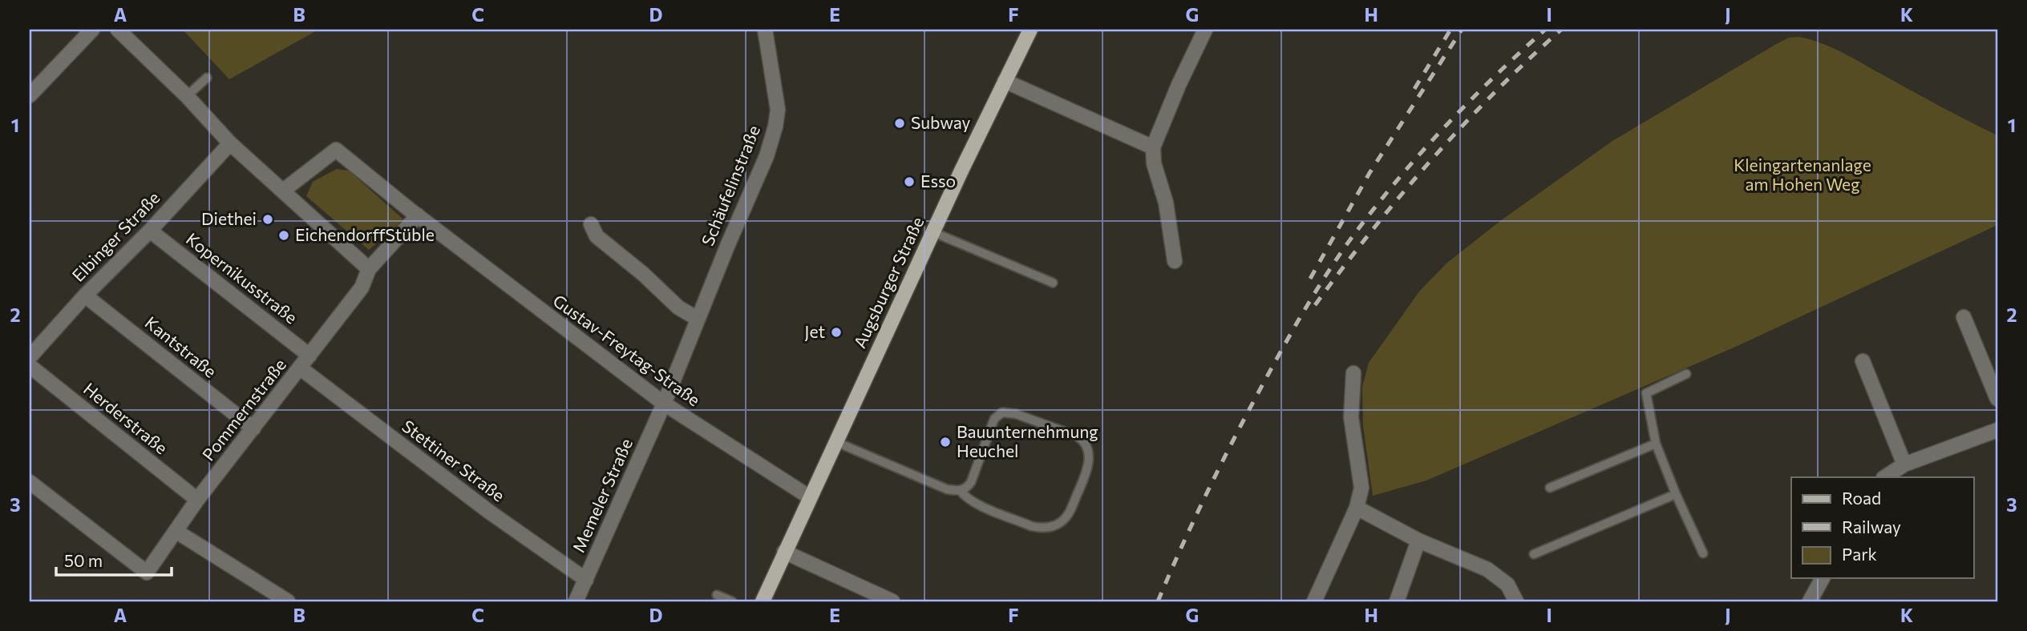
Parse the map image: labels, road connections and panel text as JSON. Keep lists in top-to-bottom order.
{
  "streets": {
    "main road": ["Augsburger Straße"],
    "street": [
      "Schäufelinstraße",
      "Elbinger Straße",
      "Kopernikusstraße",
      "Kantstraße",
      "Gustav-Freytag-Straße",
      "Pommernstraße",
      "Herderstraße",
      "Stettiner Straße",
      "Memeler Straße"
    ]
  },
  "crossings": [
    ["Schäufelinstraße", "Gustav-Freytag-Straße"],
    ["Schäufelinstraße", "Memeler Straße"],
    ["Elbinger Straße", "Kopernikusstraße"],
    ["Elbinger Straße", "Kantstraße"],
    ["Kopernikusstraße", "Pommernstraße"],
    ["Augsburger Straße", "Gustav-Freytag-Straße"],
    ["Kantstraße", "Pommernstraße"],
    ["Gustav-Freytag-Straße", "Pommernstraße"],
    ["Gustav-Freytag-Straße", "Memeler Straße"],
    ["Pommernstraße", "Herderstraße"],
    ["Pommernstraße", "Stettiner Straße"],
    ["Stettiner Straße", "Memeler Straße"]
  ],
  "parks": ["Kleingartenanlage am Hohen Weg"],
  "places": [
    "Subway",
    "Esso",
    "Diethei",
    "EichendorffStüble",
    "Jet",
    "Bauunternehmung Heuchel"
  ],
  "legend": ["Road", "Railway", "Park"],
  "scale_bar": "50 m",
  "grid": {
    "columns": [
      "A",
      "B",
      "C",
      "D",
      "E",
      "F",
      "G",
      "H",
      "I",
      "J",
      "K"
    ],
    "rows": ["1", "2", "3"]
  }
}
